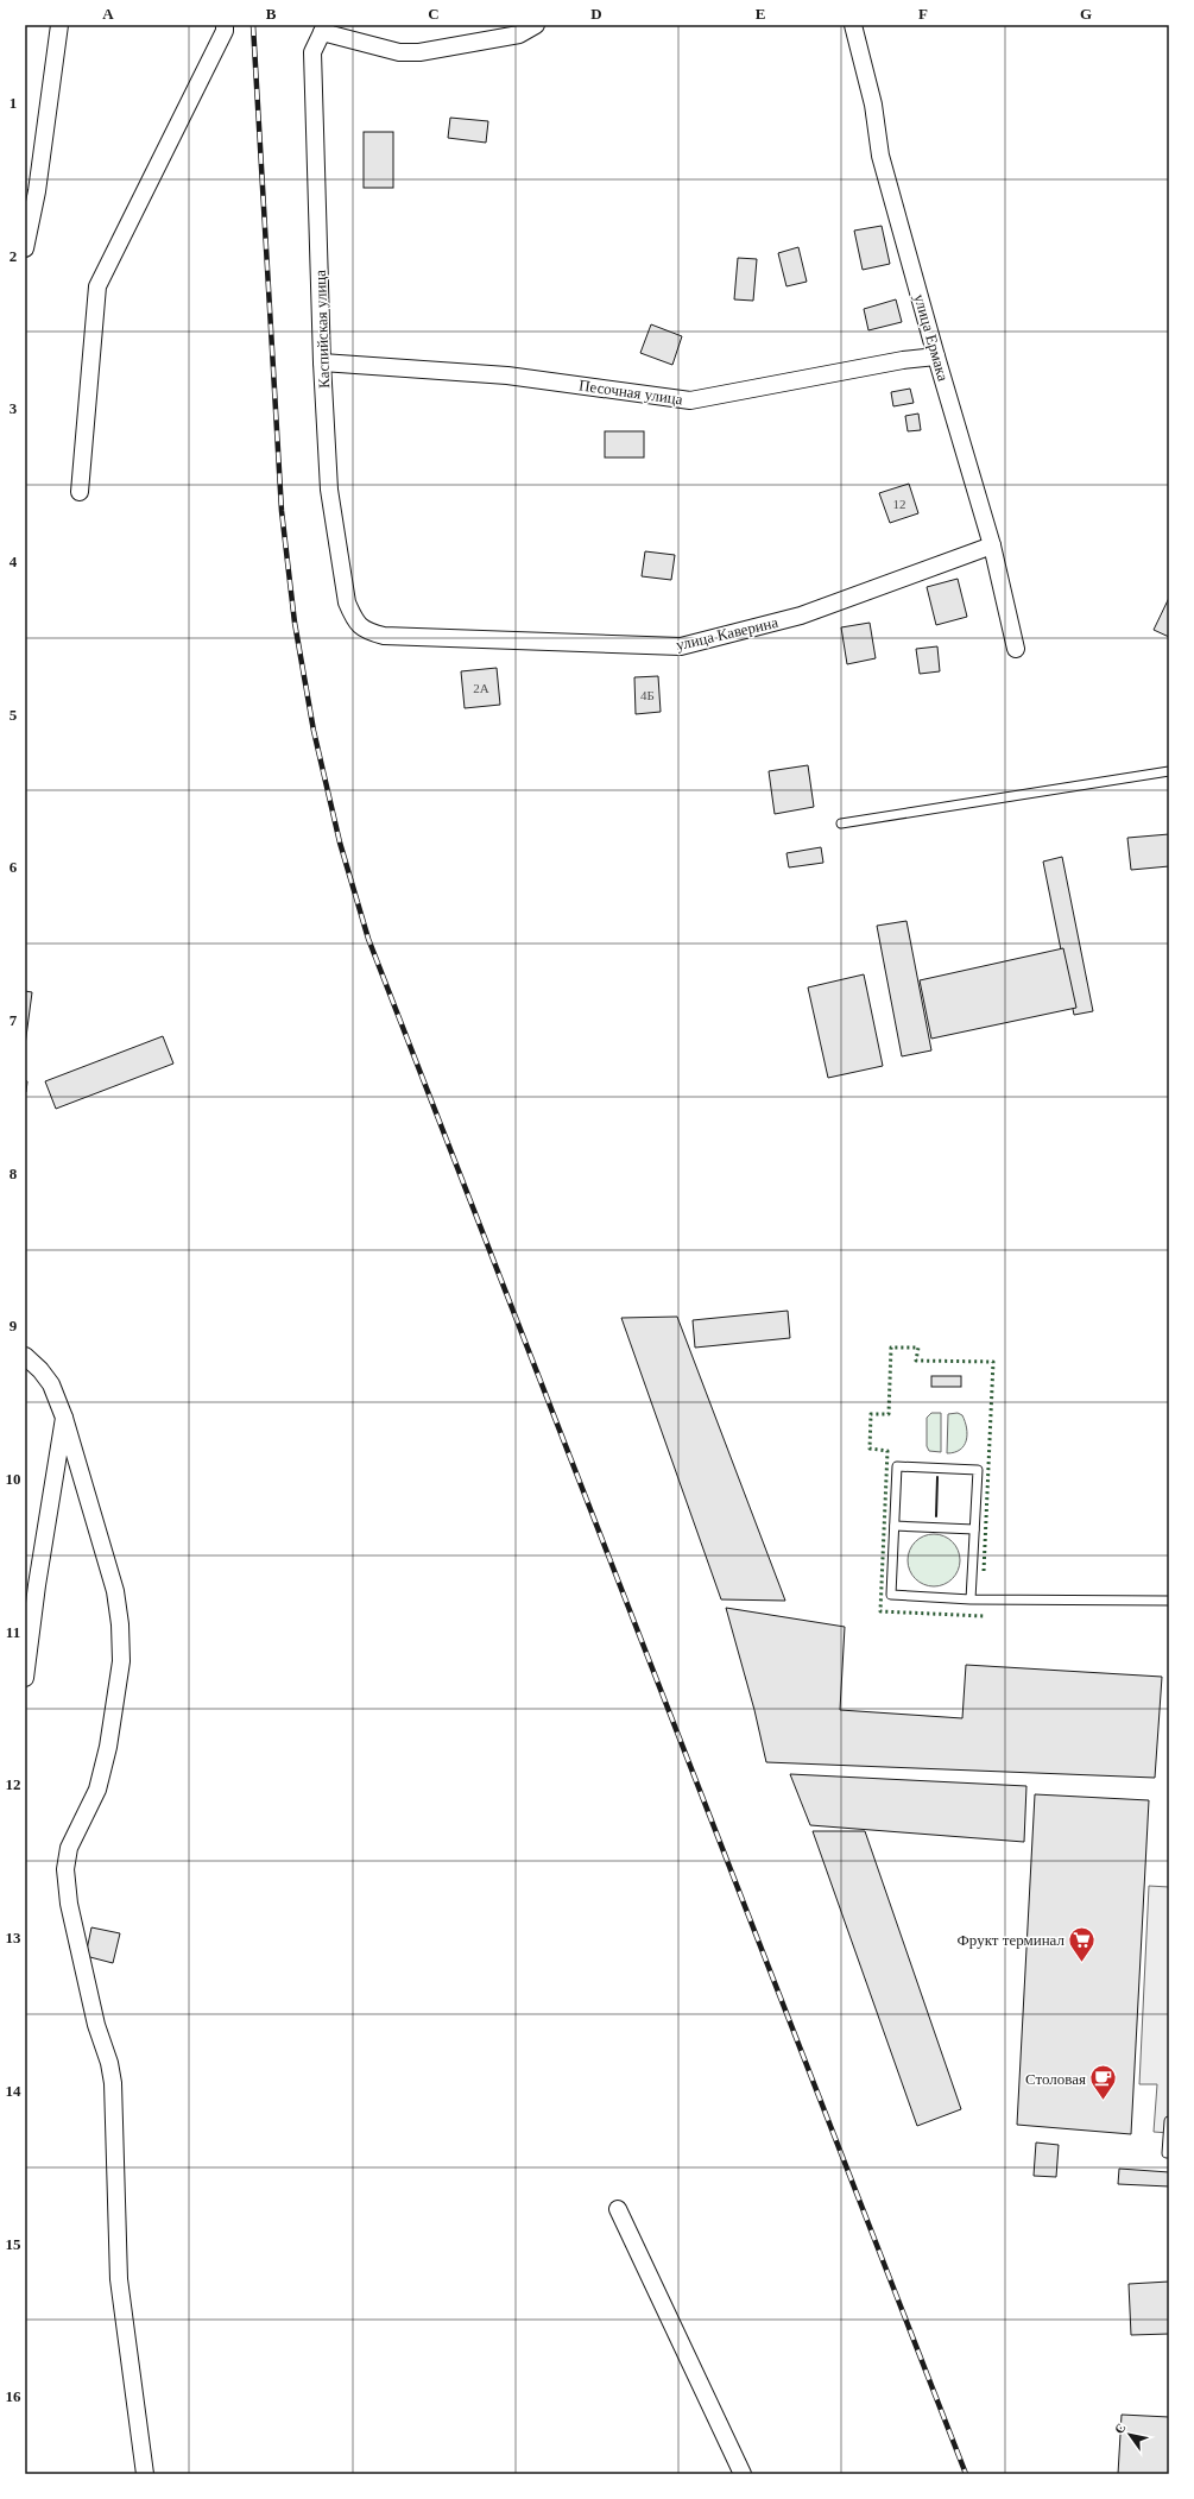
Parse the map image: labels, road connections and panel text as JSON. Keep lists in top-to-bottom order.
{
  "streets": {
    "street": [
      "Каспийская улица",
      "улица Ермака",
      "Песочная улица",
      "улица Каверина"
    ]
  },
  "crossings": [
    ["Каспийская улица", "Песочная улица"],
    ["Каспийская улица", "улица Каверина"],
    ["улица Ермака", "Песочная улица"],
    ["улица Ермака", "улица Каверина"]
  ],
  "places": {
    "supermarket": ["Фрукт терминал"],
    "cafe": ["Столовая"]
  },
  "house_numbers": ["12", "2А", "4Б"],
  "north": "top left",
  "grid": {
    "columns": [
      "A",
      "B",
      "C",
      "D",
      "E",
      "F",
      "G"
    ],
    "rows": [
      "1",
      "2",
      "3",
      "4",
      "5",
      "6",
      "7",
      "8",
      "9",
      "10",
      "11",
      "12",
      "13",
      "14",
      "15",
      "16"
    ]
  }
}
